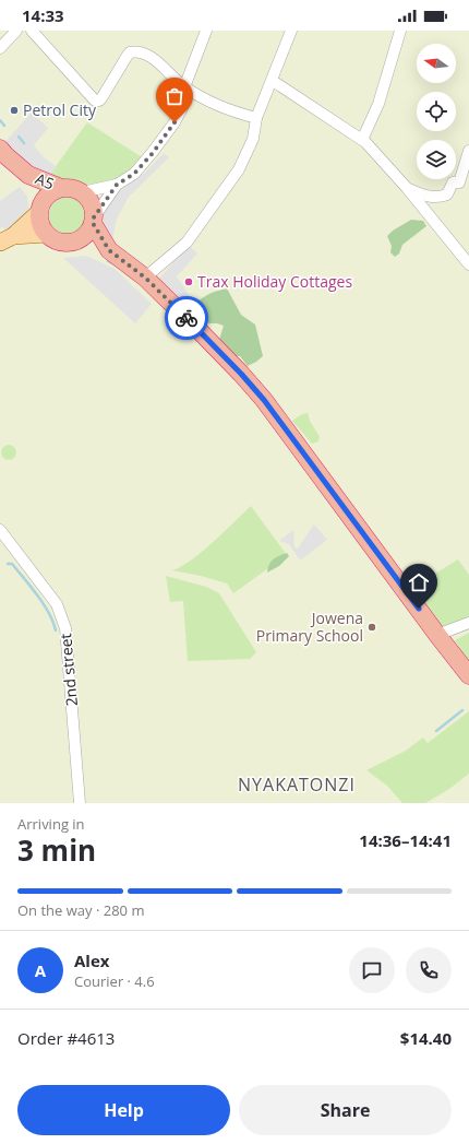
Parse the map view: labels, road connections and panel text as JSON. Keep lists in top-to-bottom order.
{
  "streets": {
    "highway": ["A5"],
    "street": ["2nd street"]
  },
  "districts": ["NYAKATONZI"],
  "places": ["Petrol City", "Trax Holiday Cottages", "Jowena Primary School"],
  "north": "left",
  "page": {
    "status": "14:33",
    "heading": ["3 min", "Arriving in", "14:36–14:41"],
    "panel": [
      "Alex",
      "Courier · 4.6",
      "Order #4613",
      "$14.40"
    ],
    "bar": "On the way · 280 m",
    "round": "A",
    "buttons": ["Help", "Share"]
  }
}
